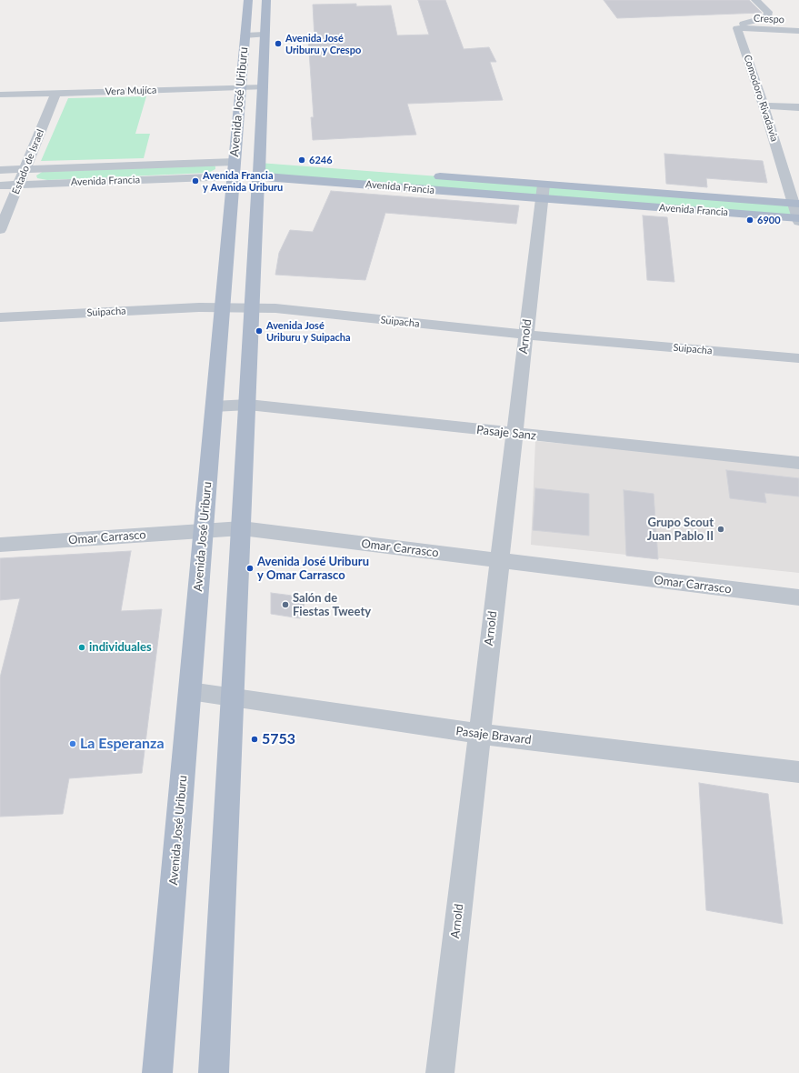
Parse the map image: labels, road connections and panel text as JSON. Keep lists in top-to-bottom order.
{
  "streets": {
    "main road": ["Avenida José Uriburu", "Avenida Francia"],
    "street": [
      "Crespo",
      "Vera Mujíca",
      "Comodoro Rivadavia",
      "Estado de Israel",
      "Suipacha",
      "Arnold",
      "Pasaje Sanz",
      "Omar Carrasco",
      "Pasaje Bravard"
    ]
  },
  "crossings": [
    ["Crespo", "Comodoro Rivadavia"],
    ["Vera Mujíca", "Avenida José Uriburu"],
    ["Vera Mujíca", "Estado de Israel"],
    ["Comodoro Rivadavia", "Avenida Francia"],
    ["Avenida José Uriburu", "Avenida Francia"],
    ["Avenida José Uriburu", "Suipacha"],
    ["Avenida José Uriburu", "Pasaje Sanz"],
    ["Avenida José Uriburu", "Omar Carrasco"],
    ["Avenida José Uriburu", "Pasaje Bravard"],
    ["Estado de Israel", "Avenida Francia"],
    ["Avenida Francia", "Arnold"],
    ["Suipacha", "Arnold"],
    ["Arnold", "Pasaje Sanz"],
    ["Arnold", "Omar Carrasco"],
    ["Arnold", "Pasaje Bravard"]
  ],
  "places": [
    "Avenida José Uriburu y Crespo",
    "6246",
    "Avenida Francia y Avenida Uriburu",
    "6900",
    "Avenida José Uriburu y Suipacha",
    "Grupo Scout Juan Pablo II",
    "Avenida José Uriburu y Omar Carrasco",
    "Salón de Fiestas Tweety",
    "individuales",
    "5753",
    "La Esperanza"
  ]
}
